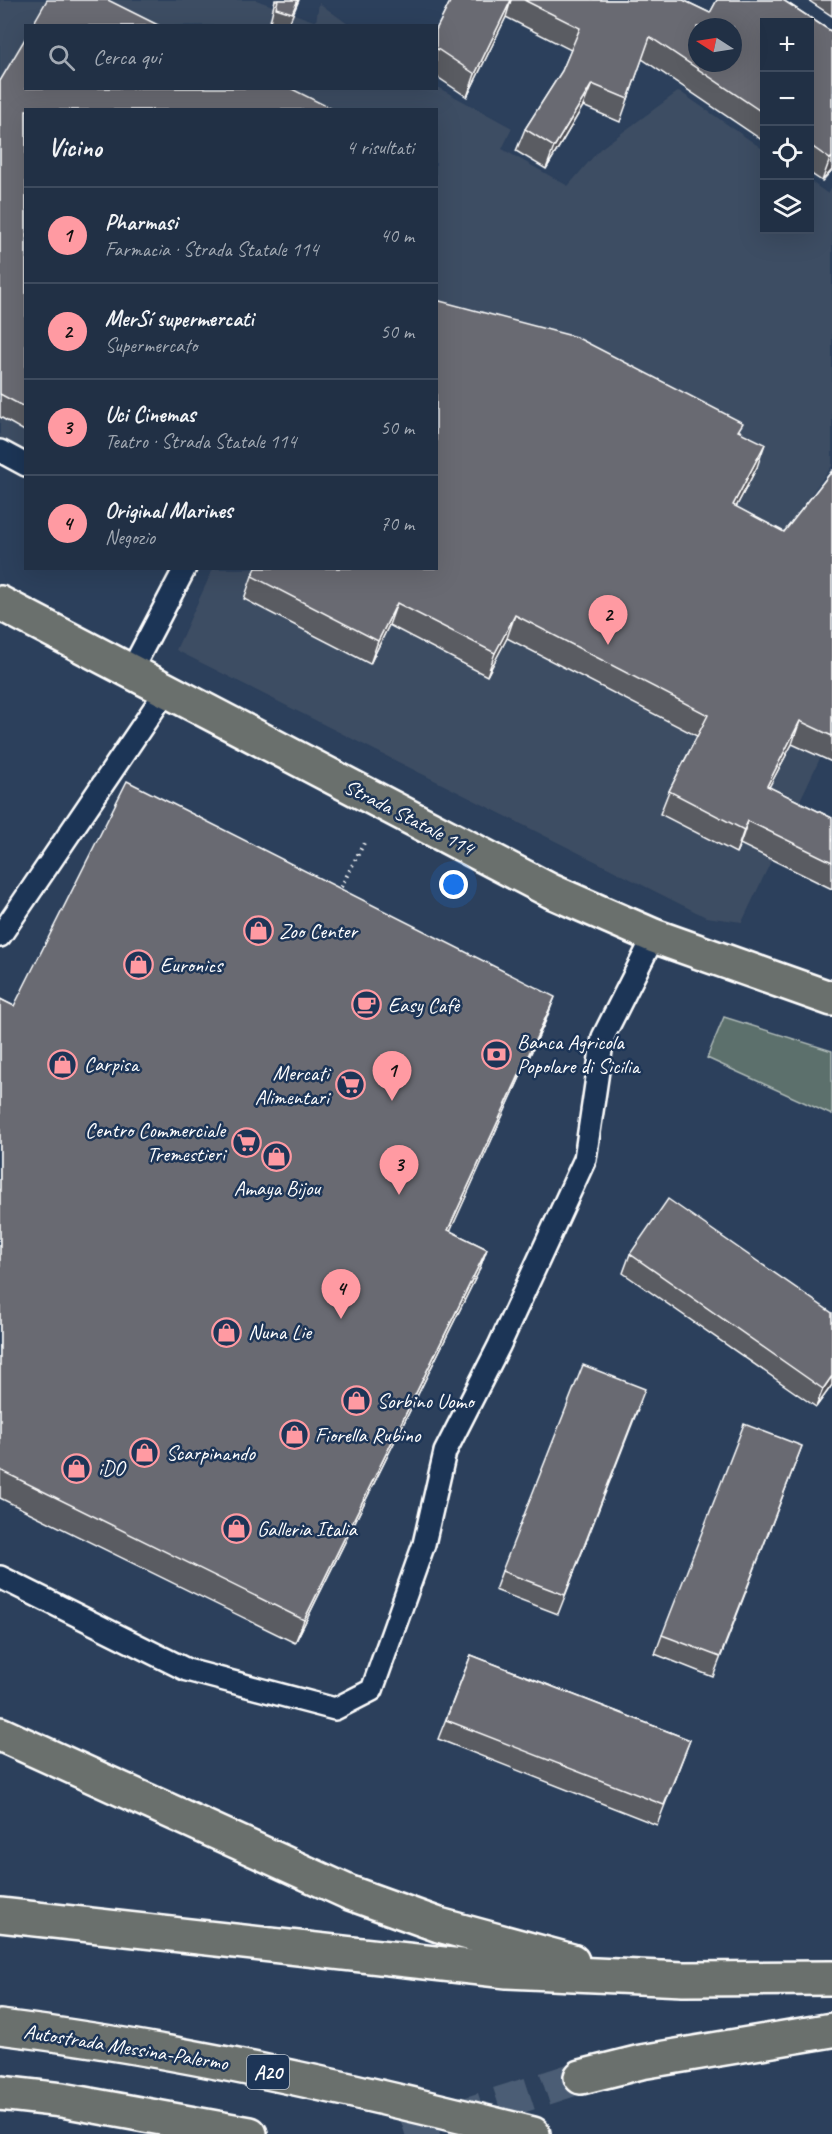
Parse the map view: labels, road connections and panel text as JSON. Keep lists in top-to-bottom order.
{
  "streets": {
    "main road": ["Strada Statale 114", "Autostrada Messina-Palermo", "A20"]
  },
  "places": {
    "shop": [
      "Zoo Center",
      "Euronics",
      "Carpisa",
      "Amaya Bijou",
      "Nuna Lie",
      "Sorbino Uomo",
      "Fiorella Rubino",
      "Scarpinando",
      "iDO",
      "Galleria Italia"
    ],
    "cafe": ["Easy Cafè"],
    "bank": ["Banca Agricola Popolare di Sicilia"],
    "supermarket": ["Mercati Alimentari", "Centro Commerciale Tremestieri"]
  },
  "north": "left",
  "page": {
    "map_buttons": ["+", "−"],
    "search": "Cerca qui",
    "heading": ["Vicino", "4 risultati"],
    "list": [
      {
        "mark": "1",
        "name": "Pharmasi",
        "note": "Farmacia · Strada Statale 114",
        "value": "40 m"
      },
      {
        "mark": "2",
        "name": "MerSí supermercati",
        "note": "Supermercato",
        "value": "50 m"
      },
      {
        "mark": "3",
        "name": "Uci Cinemas",
        "note": "Teatro · Strada Statale 114",
        "value": "50 m"
      },
      {
        "mark": "4",
        "name": "Original Marines",
        "note": "Negozio",
        "value": "70 m"
      }
    ],
    "pins": [
      "2",
      "1",
      "3",
      "4"
    ]
  }
}
